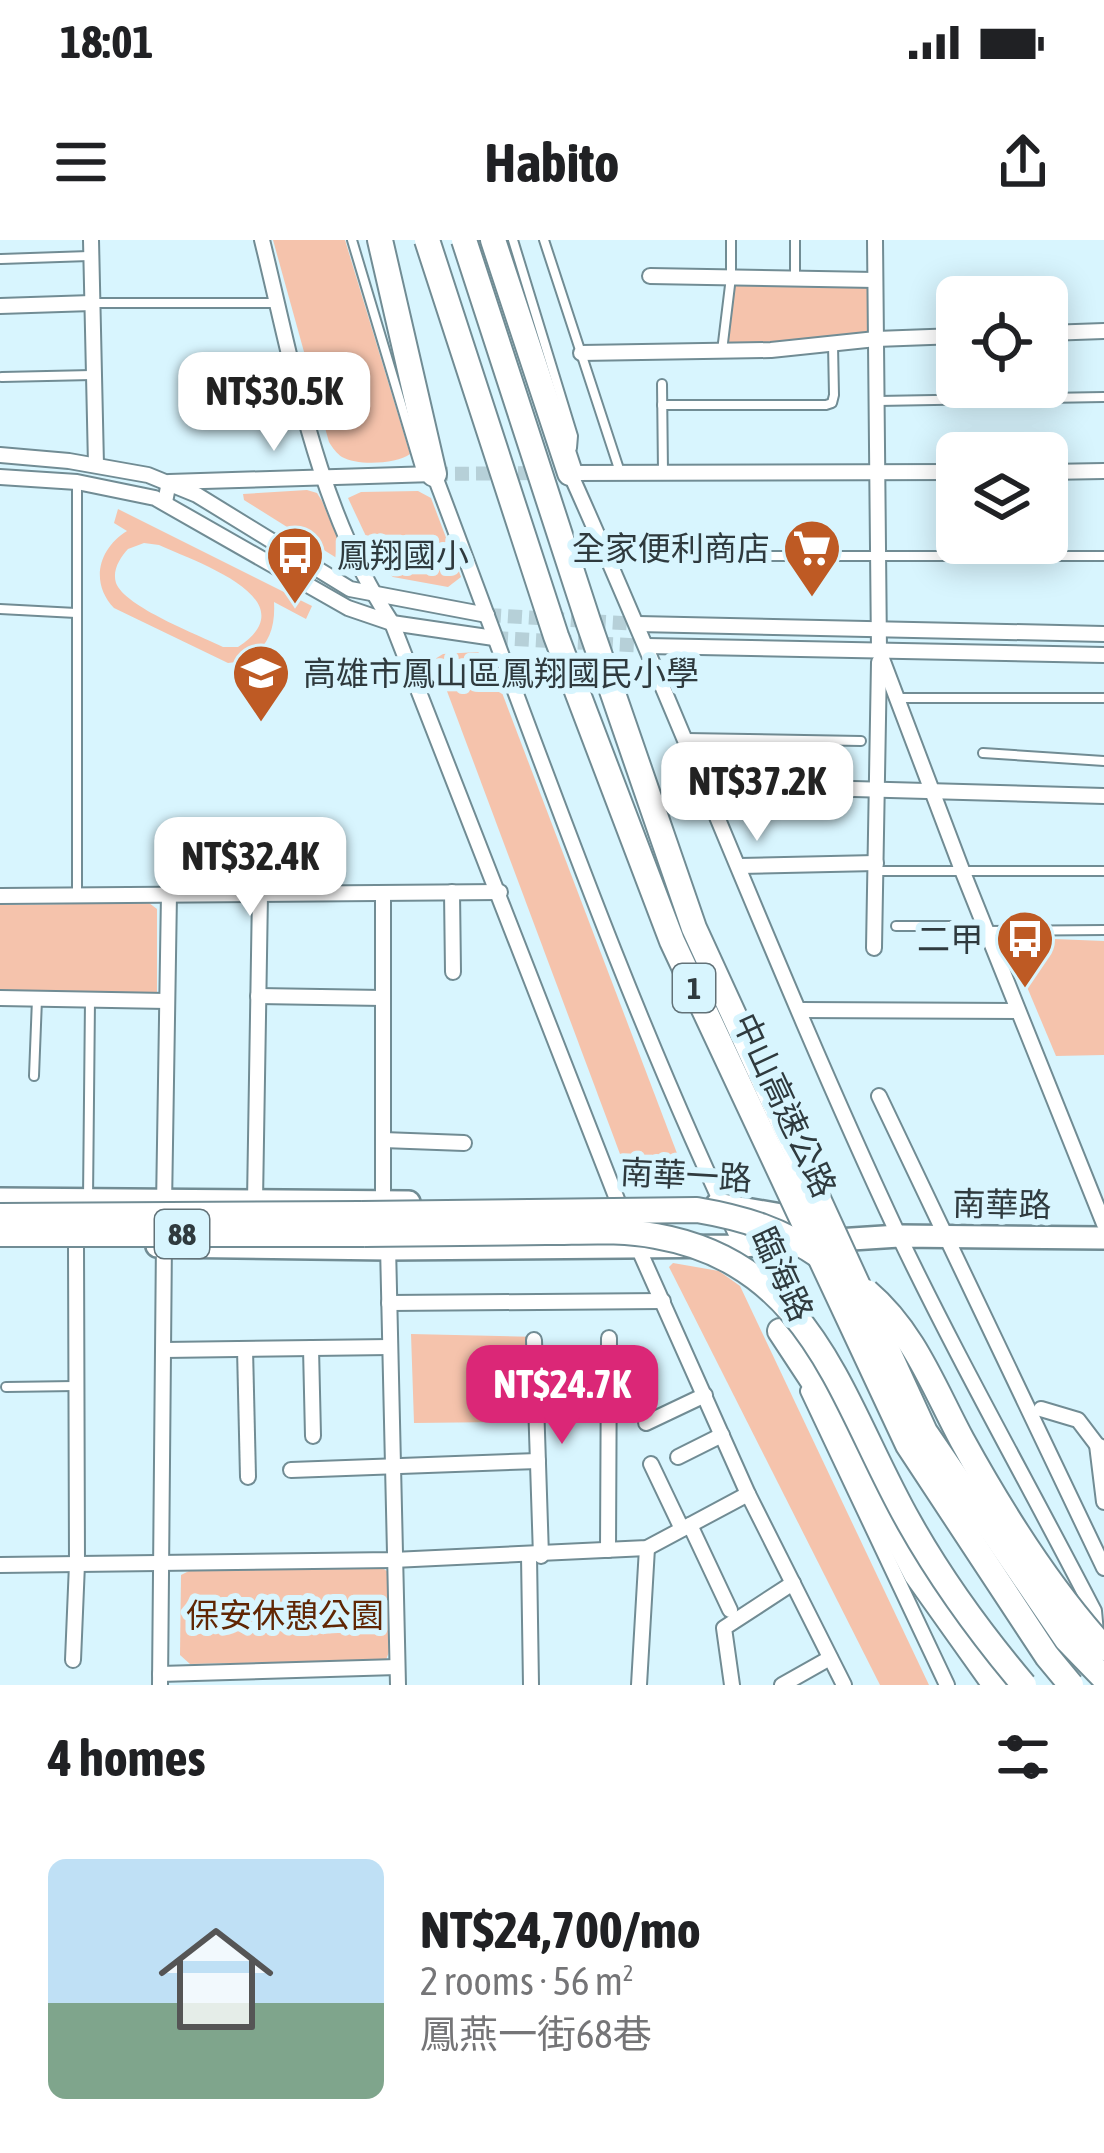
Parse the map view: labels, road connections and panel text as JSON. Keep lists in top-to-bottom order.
{
  "streets": {
    "highway": ["1", "中山高速公路", "88"],
    "main road": ["南華一路", "南華路"],
    "street": ["臨海路"]
  },
  "crossings": [
    ["南華一路", "南華路"],
    ["南華一路", "88"],
    ["南華一路", "臨海路"]
  ],
  "parks": ["保安休憩公園"],
  "places": {
    "supermarket": ["全家便利商店"],
    "bus stop": ["鳳翔國小", "二甲"],
    "school or university": ["高雄市鳳山區鳳翔國民小學"]
  },
  "page": {
    "status": "18:01",
    "header": "Habito",
    "price": [
      "NT$30.5K",
      "NT$37.2K",
      "NT$32.4K",
      "NT$24.7K"
    ],
    "heading": "4 homes",
    "list": [
      {
        "name": "NT$24,700/mo",
        "note": "2 rooms · 56 m² · 鳳燕一街68巷"
      }
    ]
  }
}
